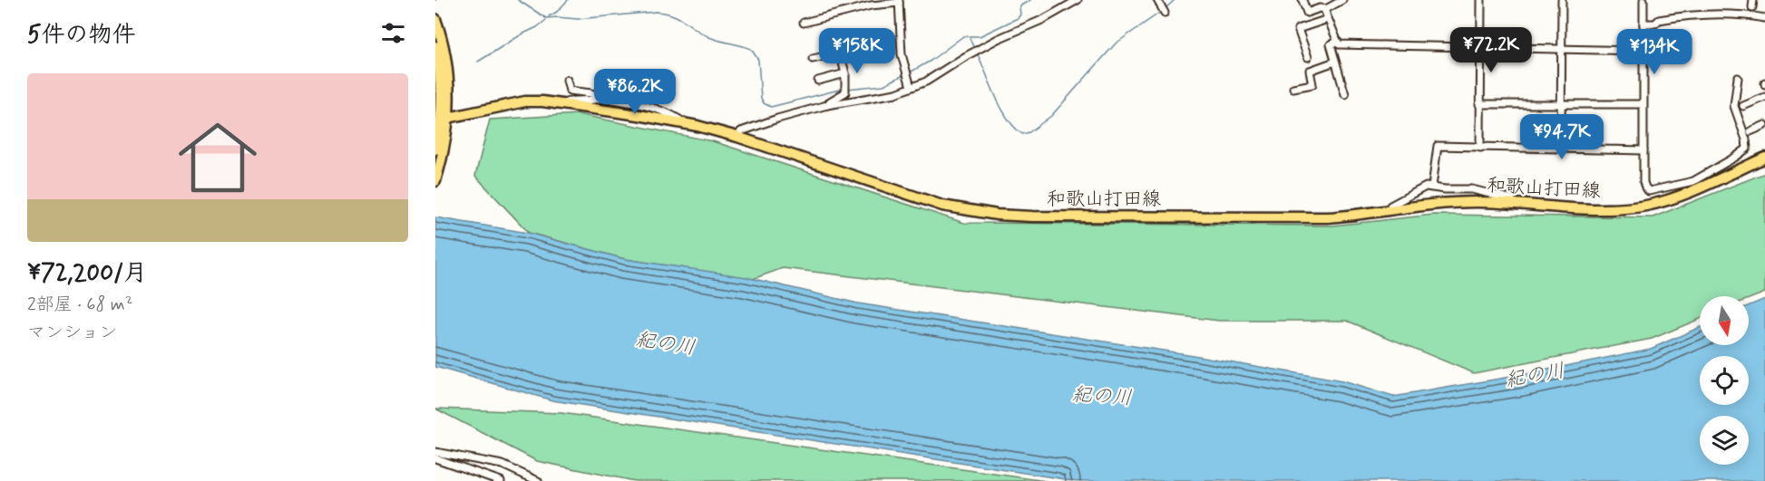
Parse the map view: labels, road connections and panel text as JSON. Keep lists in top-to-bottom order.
{
  "streets": {
    "main road": ["和歌山打田線"]
  },
  "water": ["紀の川"],
  "north": "bottom",
  "page": {
    "heading": "5件の物件",
    "price": [
      "¥72.2K",
      "¥158K",
      "¥134K",
      "¥86.2K",
      "¥94.7K"
    ],
    "list": [
      {
        "name": "¥72,200/月",
        "note": "2部屋 · 68 m² · マンション"
      }
    ]
  }
}
